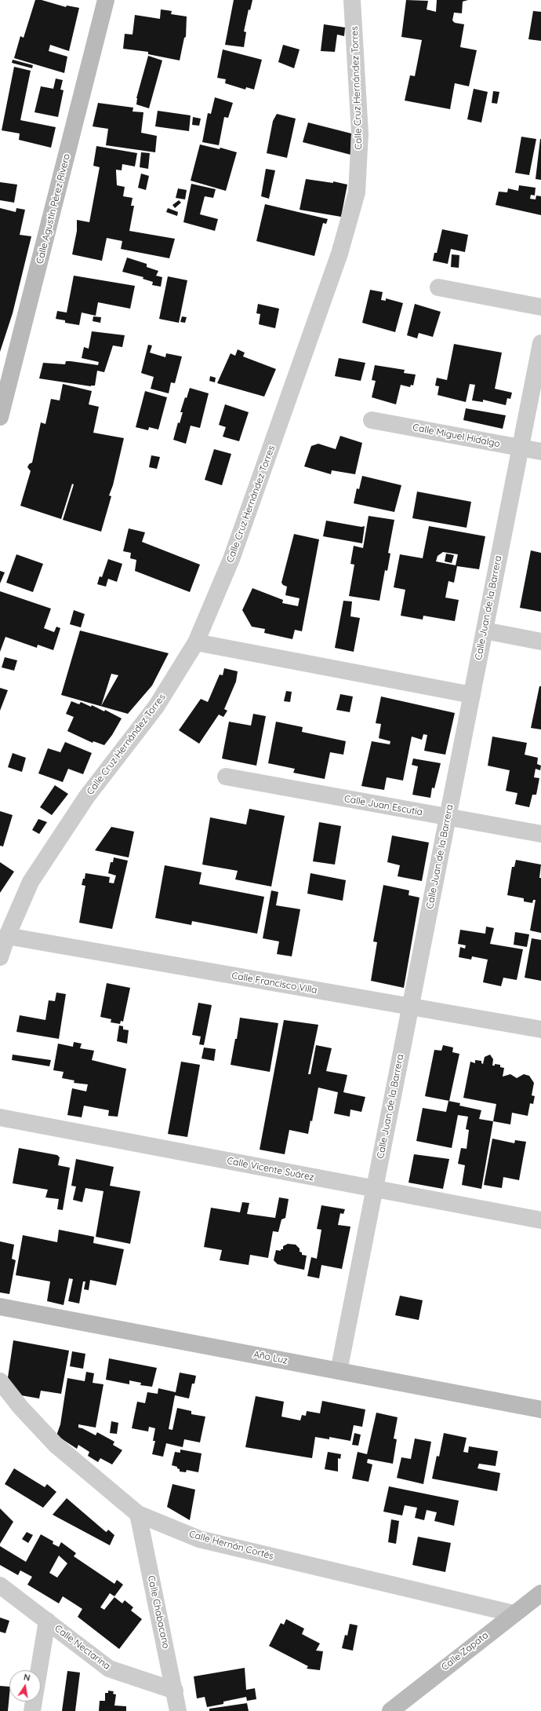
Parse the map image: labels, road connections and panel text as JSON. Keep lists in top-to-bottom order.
{
  "streets": {
    "main road": ["Calle Agustín Pérez Rivero", "Año Luz", "Calle Zapata"],
    "street": [
      "Calle Cruz Hernández Torres",
      "Calle Miguel Hidalgo",
      "Calle Juan de la Barrera",
      "Calle Juan Escutia",
      "Calle Francisco Villa",
      "Calle Vicente Suárez",
      "Calle Hernán Cortés",
      "Calle Chabacano",
      "Calle Nectarina"
    ]
  },
  "crossings": [
    ["Calle Cruz Hernández Torres", "Calle Francisco Villa"],
    ["Calle Miguel Hidalgo", "Calle Juan de la Barrera"],
    ["Calle Juan de la Barrera", "Calle Juan Escutia"],
    ["Calle Juan de la Barrera", "Calle Francisco Villa"],
    ["Calle Juan de la Barrera", "Calle Vicente Suárez"],
    ["Calle Juan de la Barrera", "Año Luz"],
    ["Calle Hernán Cortés", "Calle Chabacano"],
    ["Calle Hernán Cortés", "Calle Zapata"],
    ["Calle Chabacano", "Calle Nectarina"]
  ],
  "north": "top"
}
